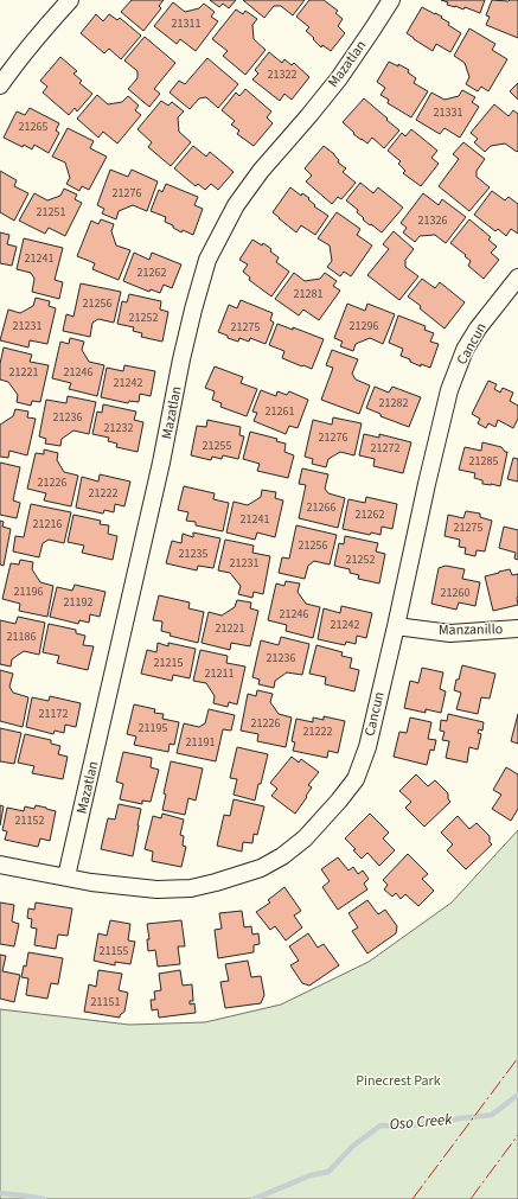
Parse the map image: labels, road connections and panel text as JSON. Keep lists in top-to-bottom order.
{
  "streets": {
    "street": ["Mazatlan", "Cancun", "Manzanillo"]
  },
  "crossings": [
    ["Mazatlan", "Cancun"],
    ["Cancun", "Manzanillo"]
  ],
  "water": ["Oso Creek"],
  "parks": ["Pinecrest Park"],
  "house_numbers": [
    "21311",
    "21322",
    "21331",
    "21265",
    "21276",
    "21251",
    "21326",
    "21241",
    "21262",
    "21281",
    "21256",
    "21252",
    "21231",
    "21296",
    "21275",
    "21221",
    "21246",
    "21242",
    "21282",
    "21261",
    "21236",
    "21232",
    "21276",
    "21255",
    "21272",
    "21285",
    "21226",
    "21222",
    "21266",
    "21262",
    "21241",
    "21216",
    "21275",
    "21256",
    "21235",
    "21252",
    "21231",
    "21196",
    "21260",
    "21192",
    "21246",
    "21242",
    "21221",
    "21186",
    "21236",
    "21215",
    "21211",
    "21172",
    "21226",
    "21195",
    "21222",
    "21191",
    "21152",
    "21155",
    "21151"
  ]
}
